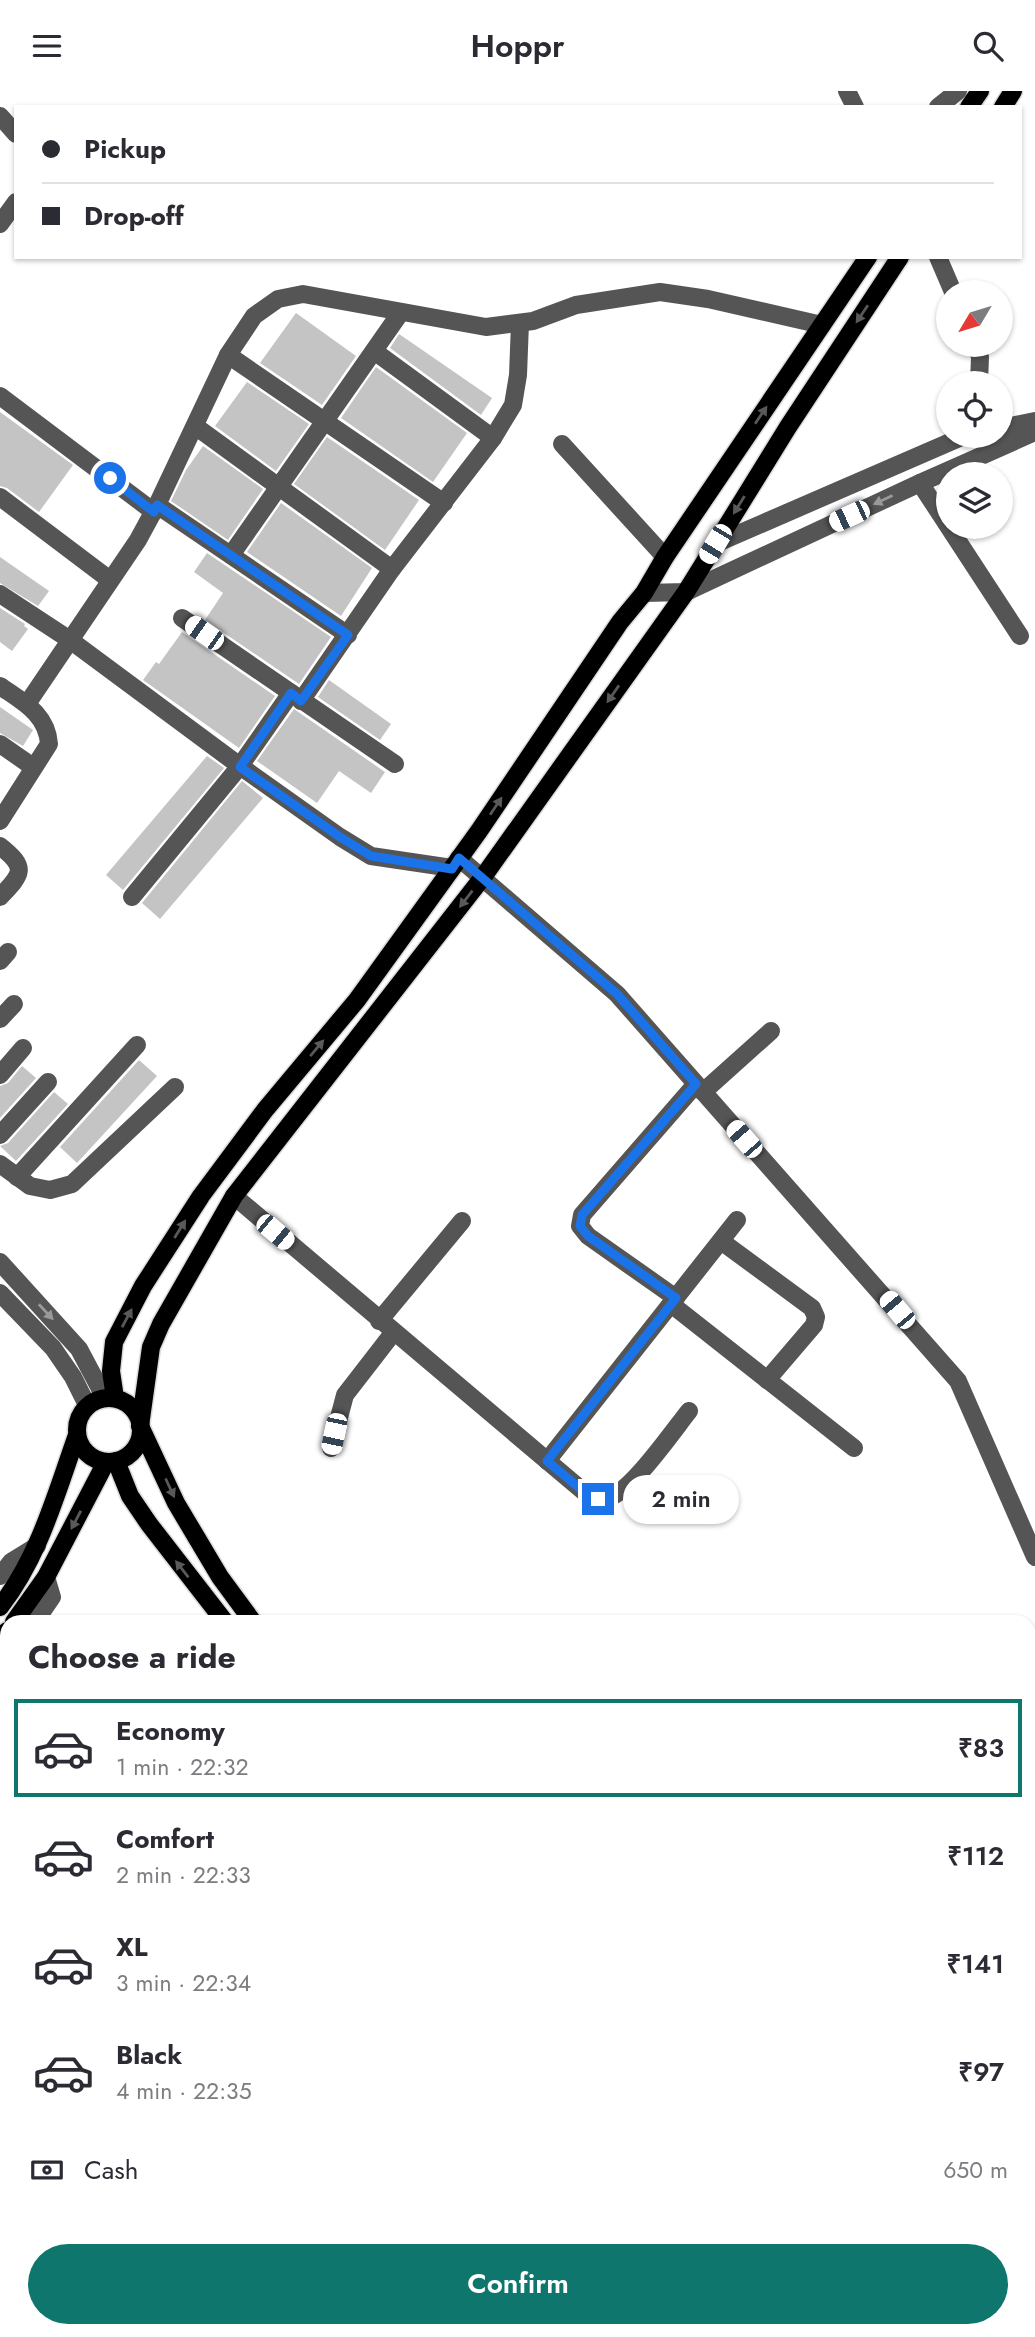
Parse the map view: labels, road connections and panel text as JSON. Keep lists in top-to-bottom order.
{
  "north": "bottom left",
  "page": {
    "header": "Hoppr",
    "banner": ["Pickup", "Drop-off"],
    "bubble": "2 min",
    "heading": "Choose a ride",
    "list": [
      {
        "name": "Economy",
        "note": "1 min · 22:32",
        "value": "₹83"
      },
      {
        "name": "Comfort",
        "note": "2 min · 22:33",
        "value": "₹112"
      },
      {
        "name": "XL",
        "note": "3 min · 22:34",
        "value": "₹141"
      },
      {
        "name": "Black",
        "note": "4 min · 22:35",
        "value": "₹97"
      }
    ],
    "pay": ["Cash", "650 m"],
    "buttons": "Confirm"
  }
}
